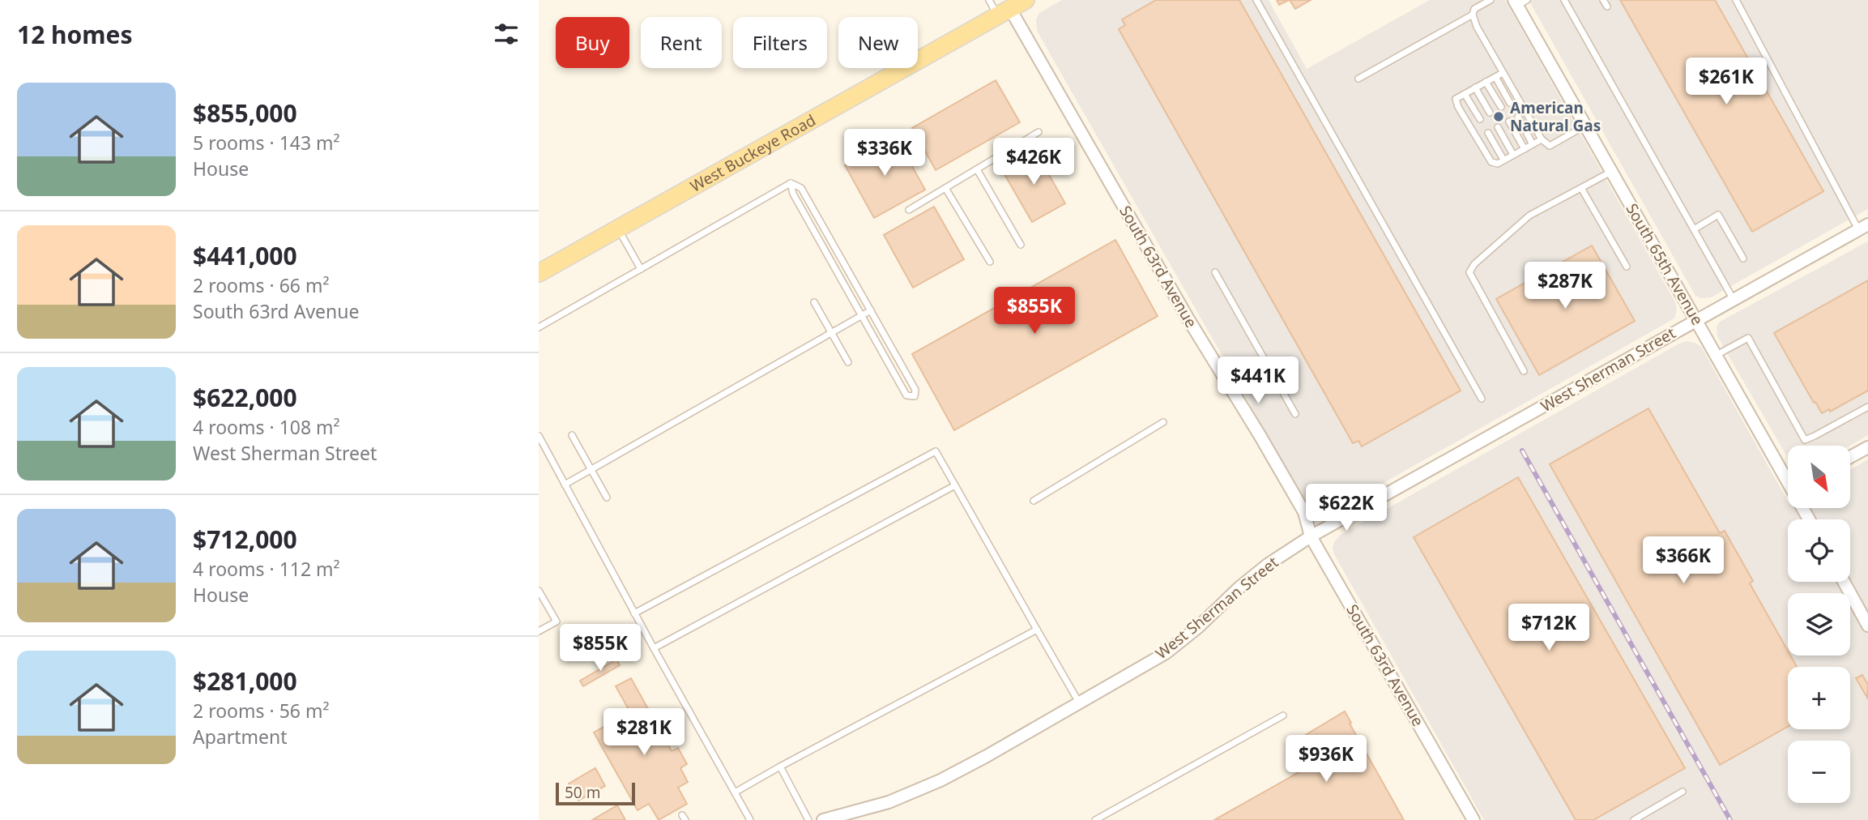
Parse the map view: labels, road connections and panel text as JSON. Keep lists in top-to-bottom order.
{
  "streets": {
    "main road": ["West Buckeye Road"],
    "street": ["South 65th Avenue", "South 63rd Avenue", "West Sherman Street"]
  },
  "crossings": [
    ["West Buckeye Road", "South 63rd Avenue"],
    ["South 65th Avenue", "West Sherman Street"],
    ["South 63rd Avenue", "West Sherman Street"]
  ],
  "places": ["American Natural Gas"],
  "scale_bar": "50 m",
  "north": "bottom right",
  "page": {
    "heading": "12 homes",
    "chip": [
      "Buy",
      "Rent",
      "Filters",
      "New"
    ],
    "price": [
      "$261K",
      "$336K",
      "$426K",
      "$287K",
      "$855K",
      "$441K",
      "$622K",
      "$366K",
      "$712K",
      "$855K",
      "$281K",
      "$936K"
    ],
    "list": [
      {
        "name": "$855,000",
        "note": "5 rooms · 143 m² · House"
      },
      {
        "name": "$441,000",
        "note": "2 rooms · 66 m² · South 63rd Avenue"
      },
      {
        "name": "$622,000",
        "note": "4 rooms · 108 m² · West Sherman Street"
      },
      {
        "name": "$712,000",
        "note": "4 rooms · 112 m² · House"
      },
      {
        "name": "$281,000",
        "note": "2 rooms · 56 m² · Apartment"
      }
    ],
    "map_buttons": ["+", "−"],
    "scale": "50 m"
  }
}
